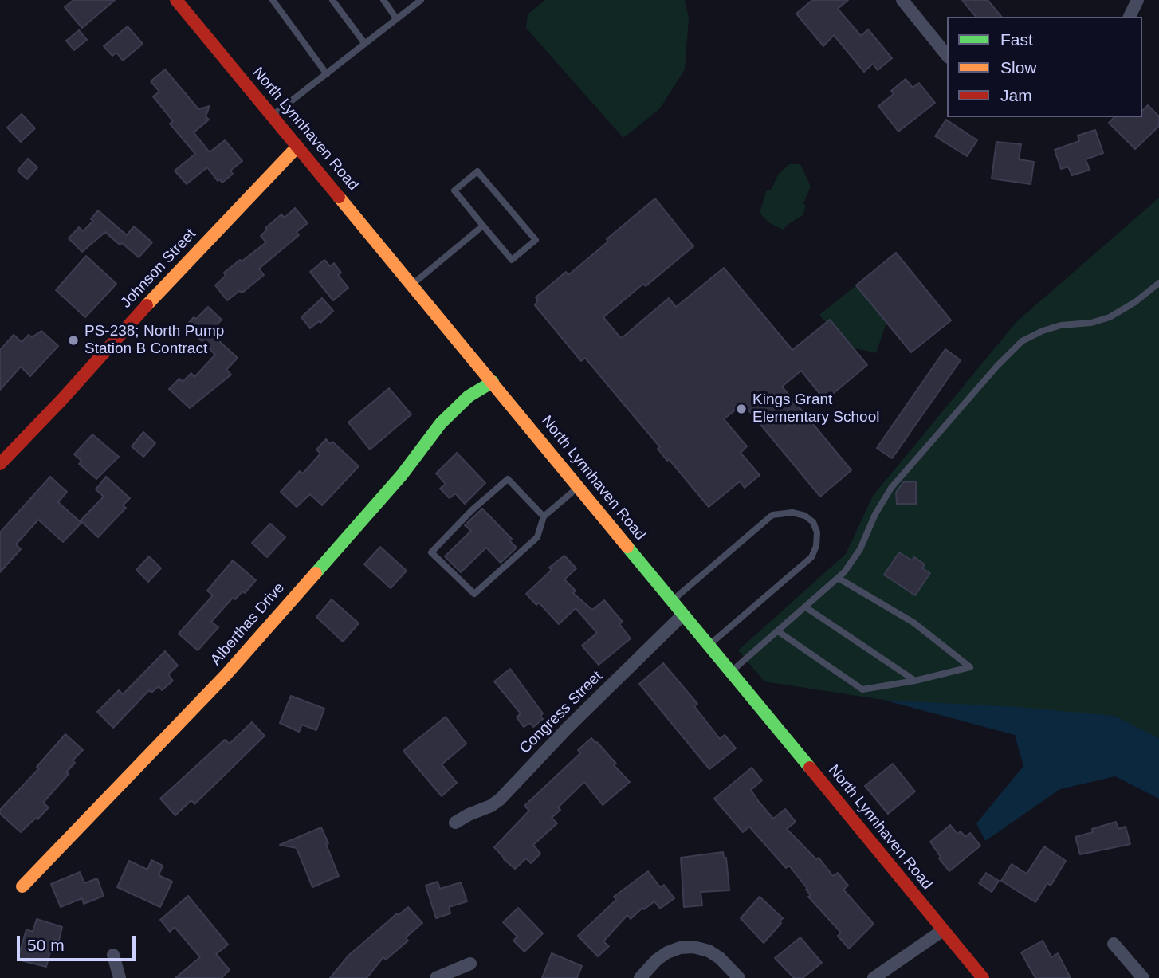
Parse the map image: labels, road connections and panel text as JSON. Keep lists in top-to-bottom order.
{
  "streets": {
    "street": [
      "North Lynnhaven Road",
      "Johnson Street",
      "Alberthas Drive",
      "Congress Street"
    ]
  },
  "crossings": [
    ["North Lynnhaven Road", "Johnson Street"],
    ["North Lynnhaven Road", "Alberthas Drive"],
    ["North Lynnhaven Road", "Congress Street"]
  ],
  "places": ["PS-238; North Pump Station B Contract", "Kings Grant Elementary School"],
  "legend": ["Fast", "Slow", "Jam"],
  "scale_bar": "50 m"
}
